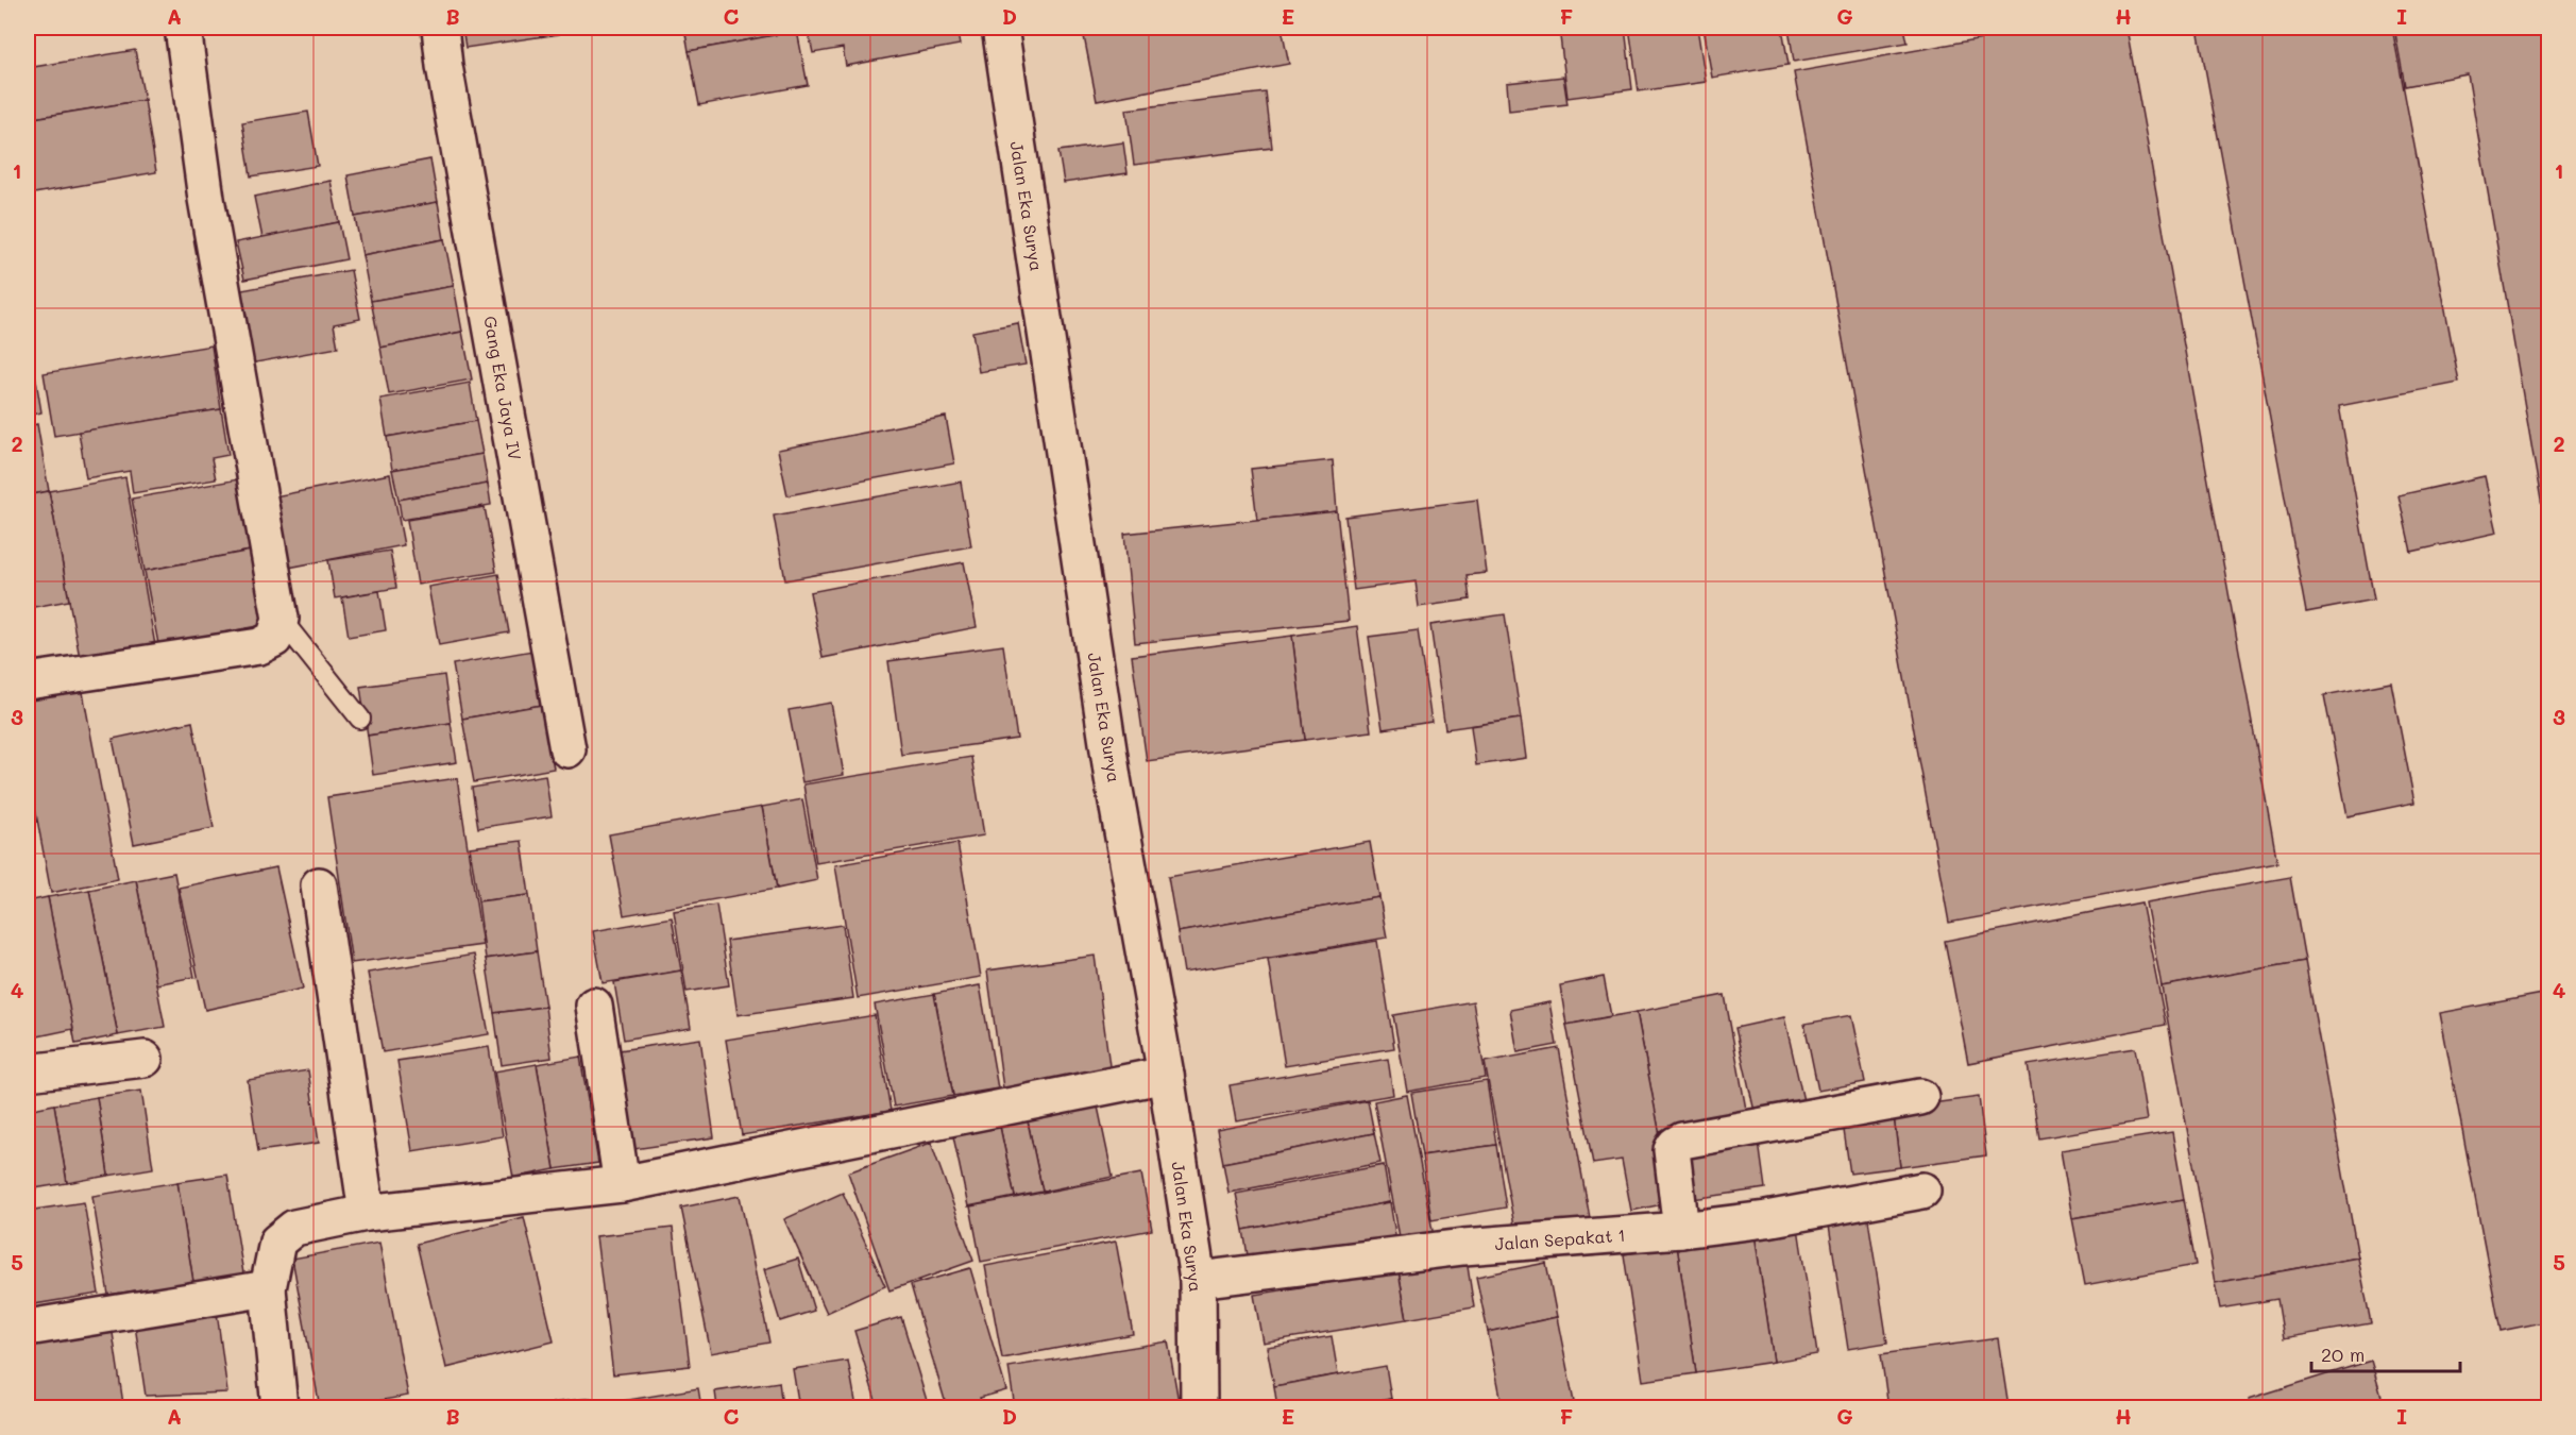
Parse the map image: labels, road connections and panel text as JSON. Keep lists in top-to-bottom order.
{
  "streets": {
    "street": ["Jalan Eka Surya", "Gang Eka Jaya IV", "Jalan Sepakat 1"]
  },
  "crossings": [
    ["Jalan Eka Surya", "Jalan Sepakat 1"]
  ],
  "scale_bar": "20 m",
  "grid": {
    "columns": [
      "A",
      "B",
      "C",
      "D",
      "E",
      "F",
      "G",
      "H",
      "I"
    ],
    "rows": [
      "1",
      "2",
      "3",
      "4",
      "5"
    ]
  }
}
